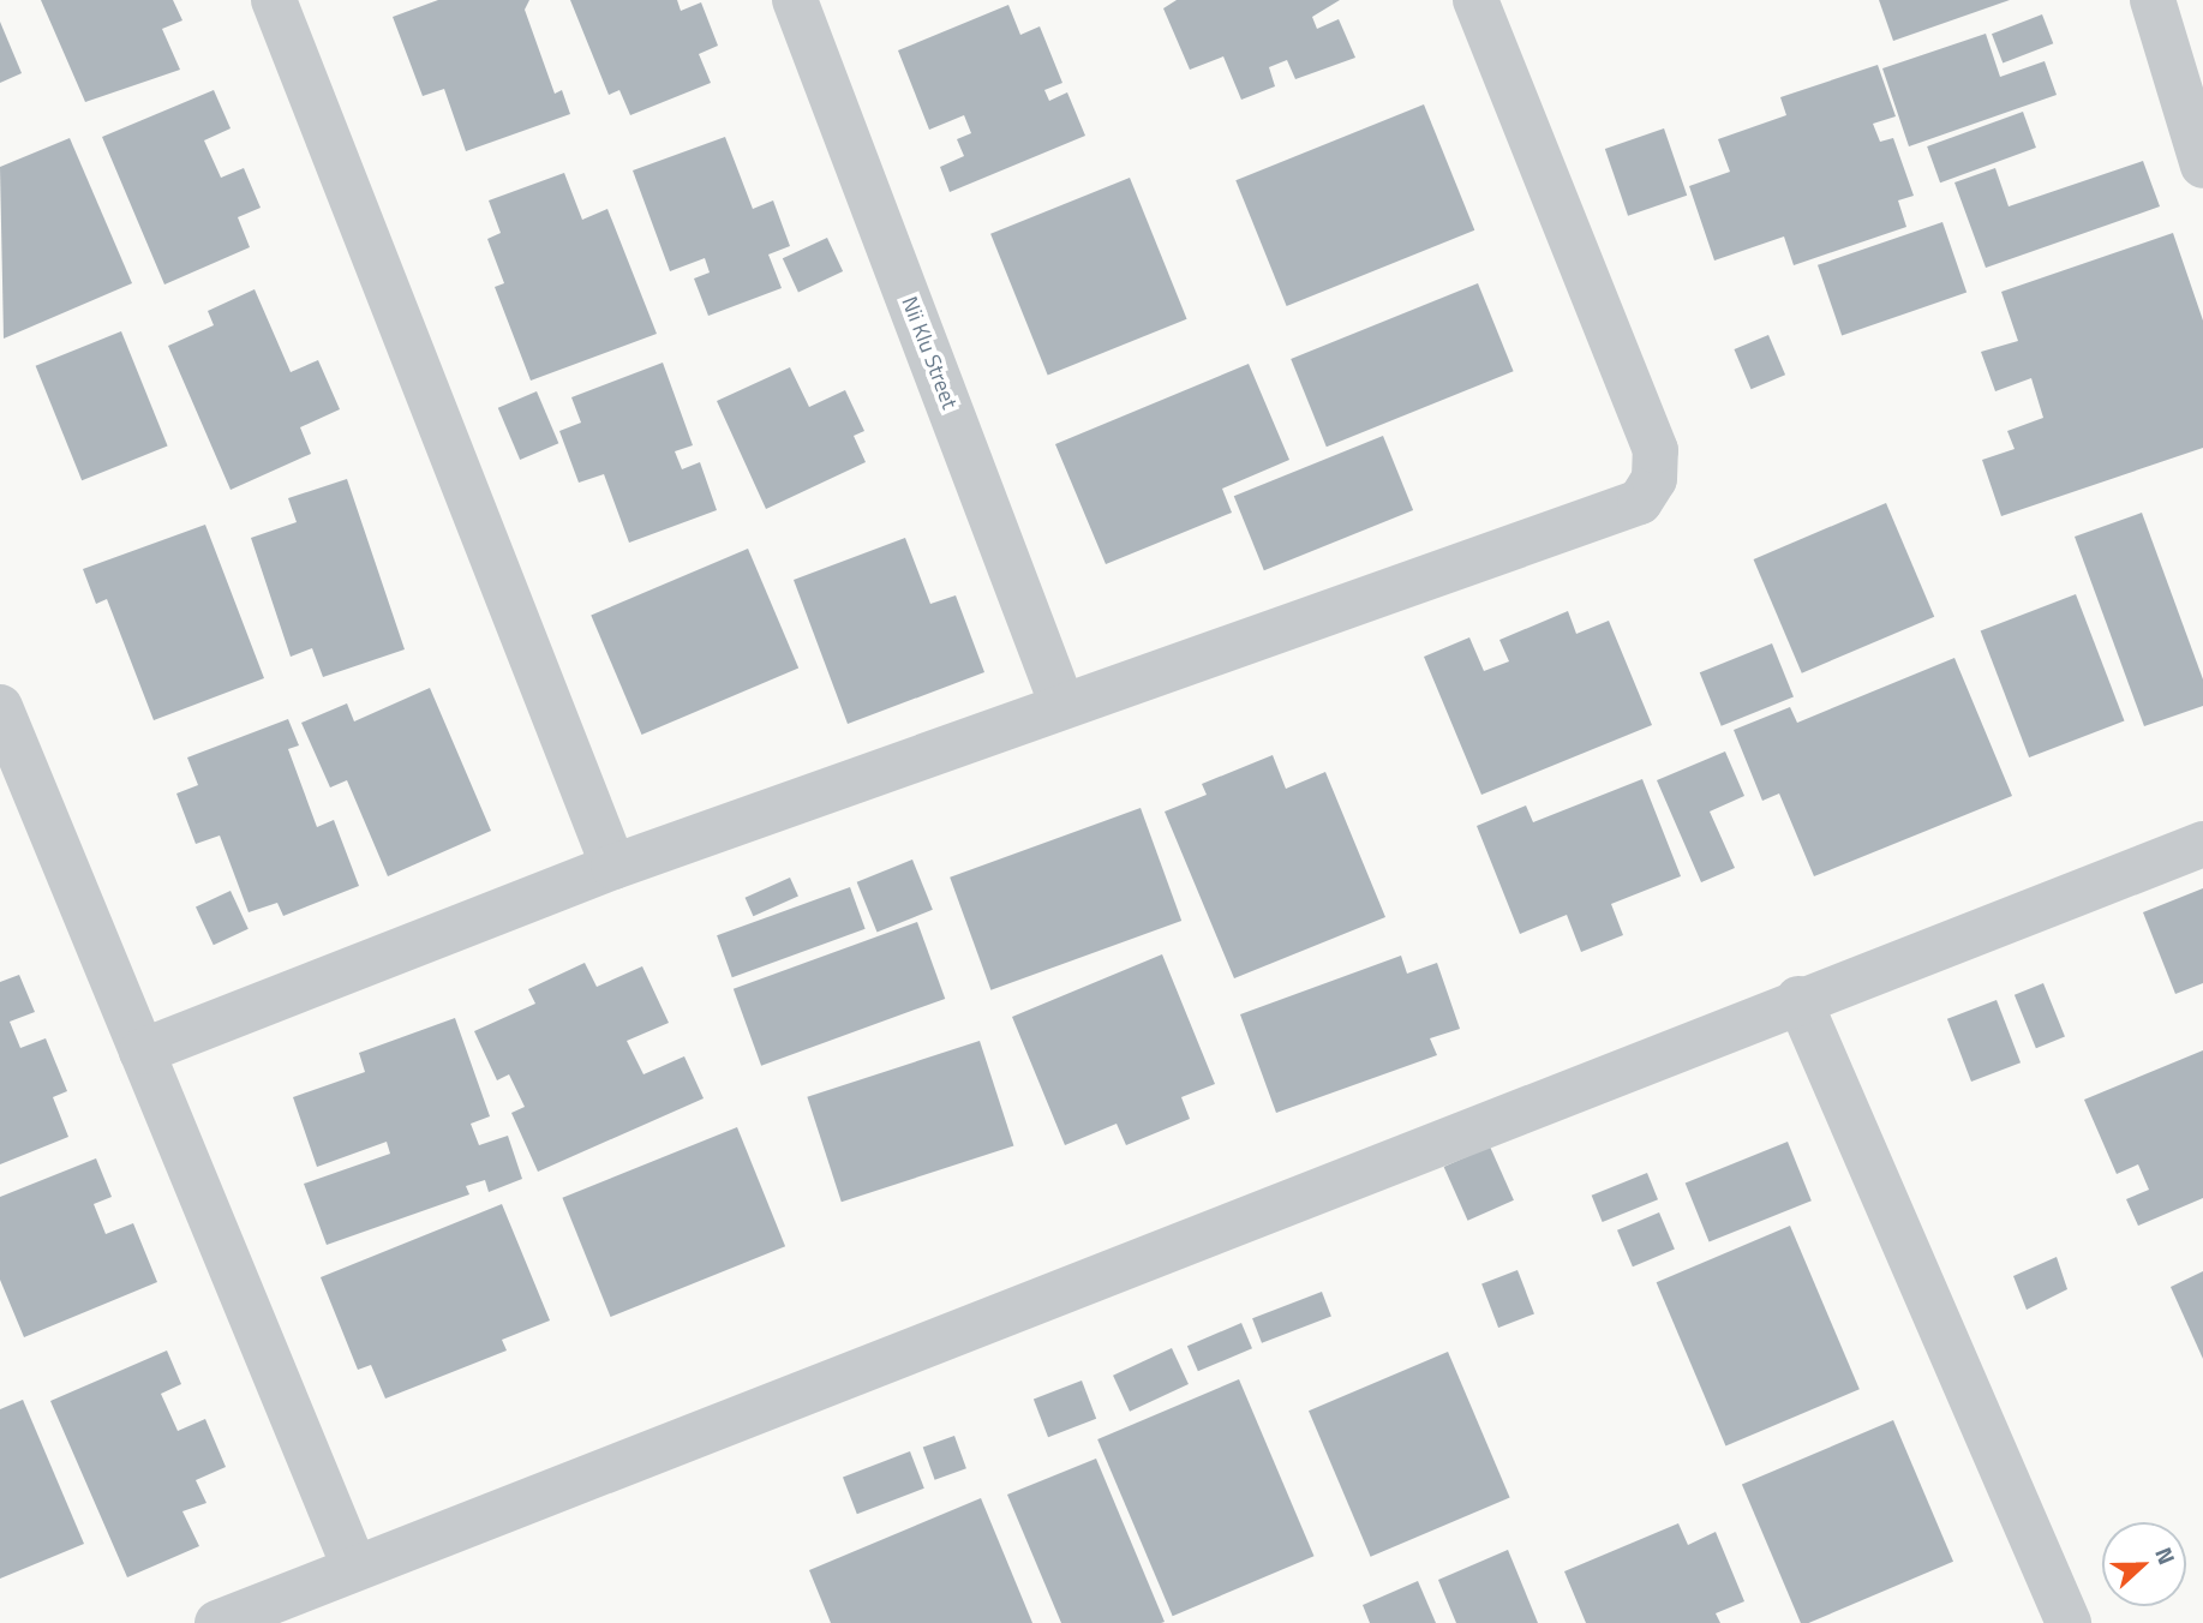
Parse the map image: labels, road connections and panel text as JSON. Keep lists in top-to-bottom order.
{
  "streets": {
    "street": ["Nii Klu Street"]
  },
  "north": "right"
}
